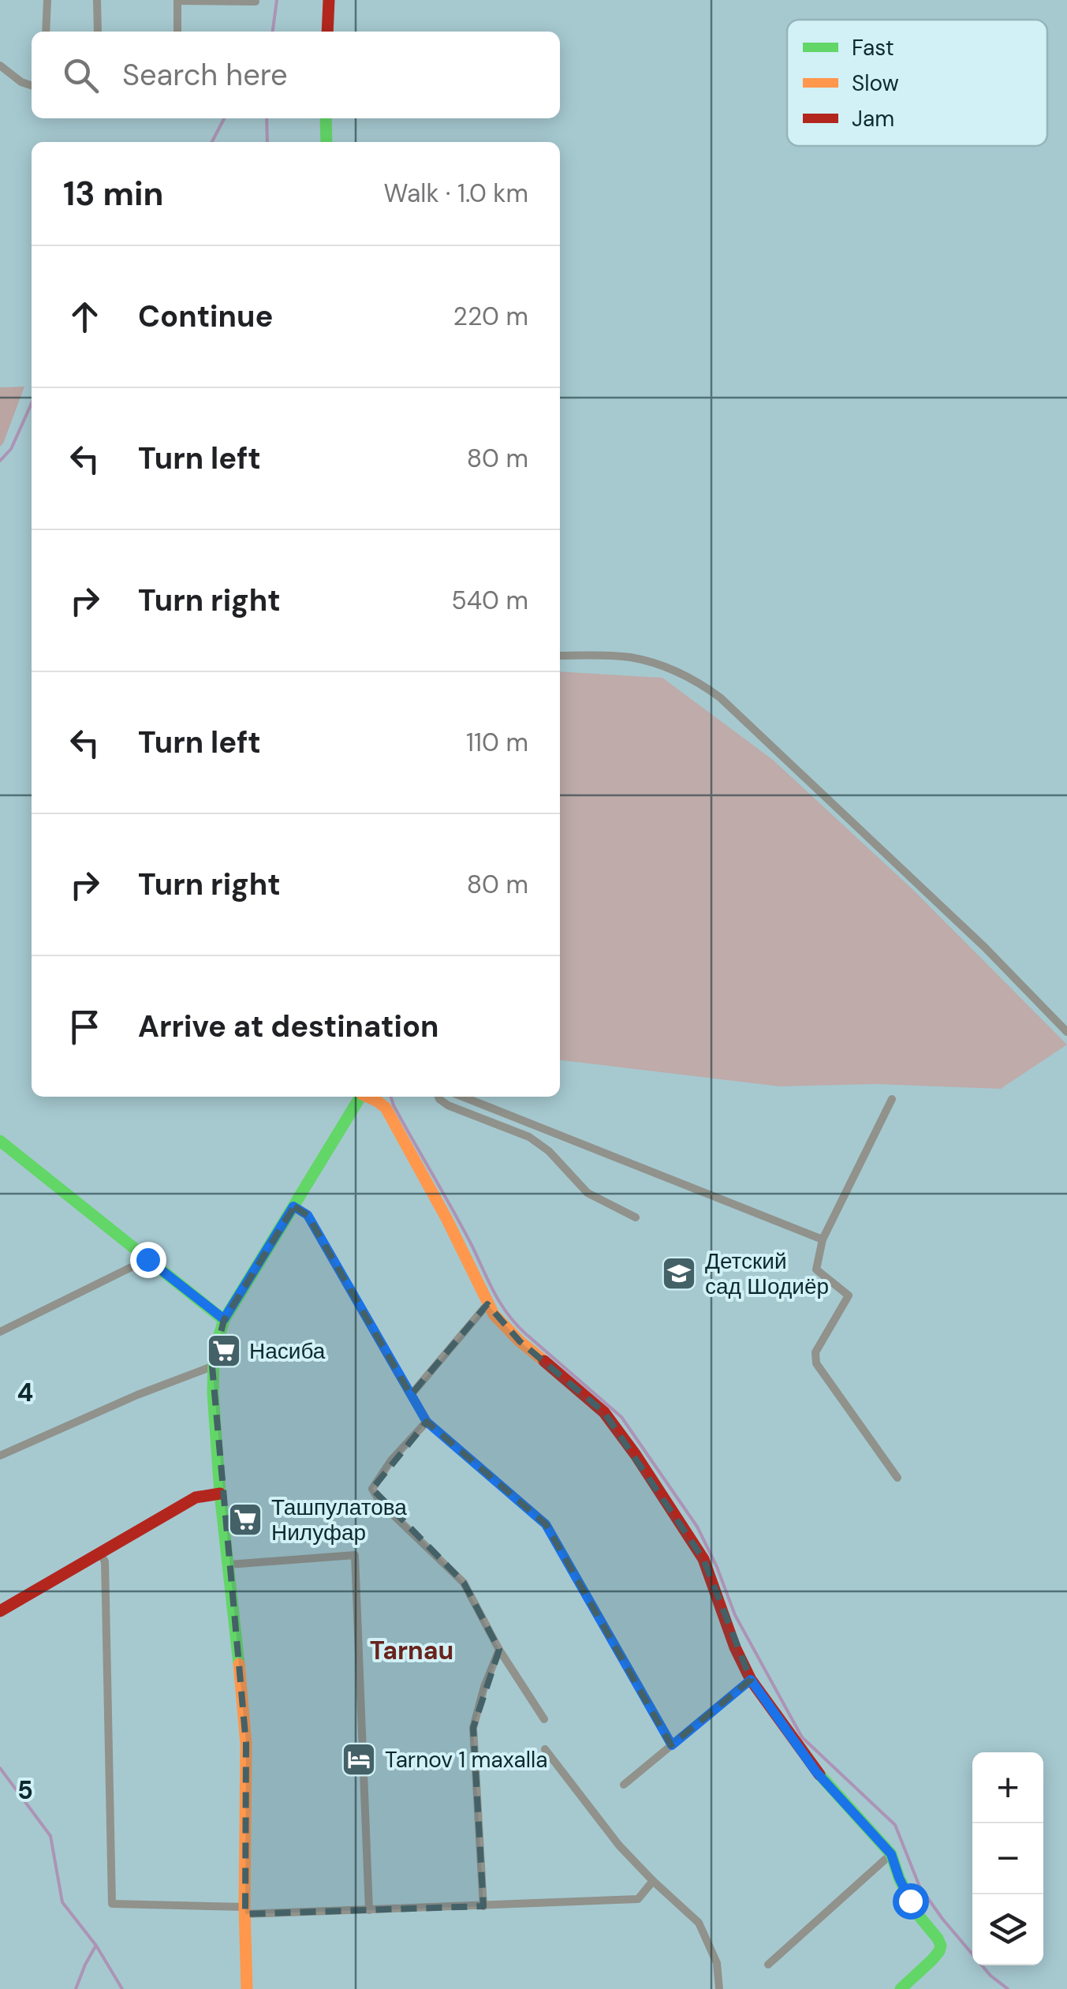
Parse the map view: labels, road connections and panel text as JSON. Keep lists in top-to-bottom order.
{
  "districts": ["Tarnau"],
  "places": {
    "school or university": ["Детский сад Шодиёр"],
    "supermarket": ["Насиба", "Ташпулатова Нилуфар"],
    "hotel": ["Tarnov 1 maxalla"]
  },
  "legend": ["Fast", "Slow", "Jam"],
  "page": {
    "search": "Search here",
    "heading": ["13 min", "Walk · 1.0 km"],
    "list": [
      ["Continue", "220 m"],
      ["Turn left", "80 m"],
      ["Turn right", "540 m"],
      ["Turn left", "110 m"],
      ["Turn right", "80 m"],
      "Arrive at destination"
    ],
    "map_buttons": ["+", "−"]
  },
  "grid": {
    "rows": ["4", "5"]
  }
}
